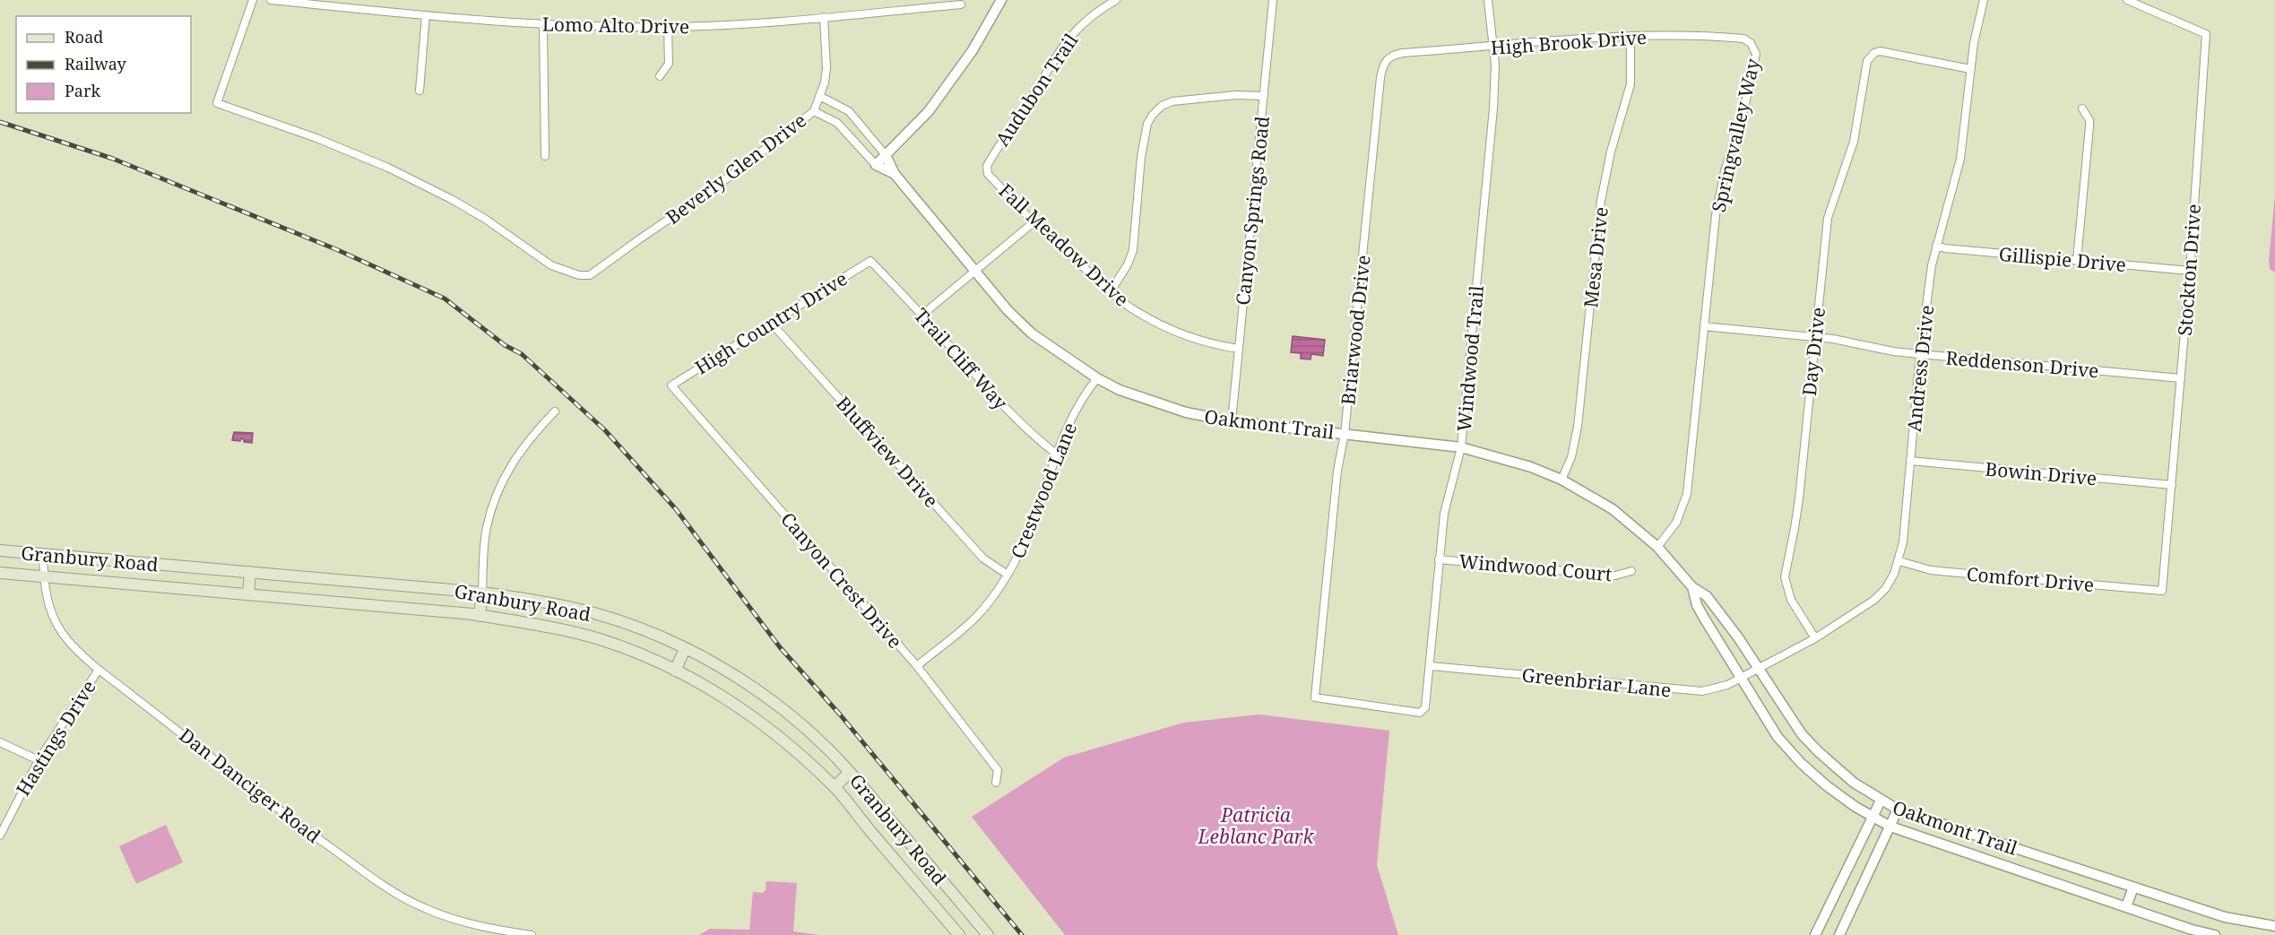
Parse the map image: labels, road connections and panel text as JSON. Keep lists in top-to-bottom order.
{
  "streets": {
    "main road": ["Granbury Road"],
    "street": [
      "Lomo Alto Drive",
      "High Brook Drive",
      "Audubon Trail",
      "Springvalley Way",
      "Beverly Glen Drive",
      "Canyon Springs Road",
      "Fall Meadow Drive",
      "Mesa Drive",
      "Gillispie Drive",
      "Stockton Drive",
      "High Country Drive",
      "Briarwood Drive",
      "Day Drive",
      "Trail Cliff Way",
      "Windwood Trail",
      "Reddenson Drive",
      "Andress Drive",
      "Oakmont Trail",
      "Bluffview Drive",
      "Bowin Drive",
      "Crestwood Lane",
      "Windwood Court",
      "Comfort Drive",
      "Canyon Crest Drive",
      "Greenbriar Lane",
      "Hastings Drive",
      "Dan Danciger Road"
    ]
  },
  "crossings": [
    ["Lomo Alto Drive", "Beverly Glen Drive"],
    ["High Brook Drive", "Springvalley Way"],
    ["High Brook Drive", "Mesa Drive"],
    ["High Brook Drive", "Briarwood Drive"],
    ["High Brook Drive", "Windwood Trail"],
    ["Audubon Trail", "Fall Meadow Drive"],
    ["Springvalley Way", "Reddenson Drive"],
    ["Springvalley Way", "Oakmont Trail"],
    ["Beverly Glen Drive", "Oakmont Trail"],
    ["Canyon Springs Road", "Fall Meadow Drive"],
    ["Canyon Springs Road", "Oakmont Trail"],
    ["Mesa Drive", "Oakmont Trail"],
    ["Gillispie Drive", "Stockton Drive"],
    ["Gillispie Drive", "Andress Drive"],
    ["Stockton Drive", "Reddenson Drive"],
    ["Stockton Drive", "Bowin Drive"],
    ["Stockton Drive", "Comfort Drive"],
    ["High Country Drive", "Trail Cliff Way"],
    ["High Country Drive", "Bluffview Drive"],
    ["High Country Drive", "Canyon Crest Drive"],
    ["Briarwood Drive", "Windwood Trail"],
    ["Briarwood Drive", "Oakmont Trail"],
    ["Day Drive", "Reddenson Drive"],
    ["Day Drive", "Andress Drive"],
    ["Trail Cliff Way", "Crestwood Lane"],
    ["Windwood Trail", "Oakmont Trail"],
    ["Windwood Trail", "Windwood Court"],
    ["Windwood Trail", "Greenbriar Lane"],
    ["Reddenson Drive", "Andress Drive"],
    ["Andress Drive", "Oakmont Trail"],
    ["Andress Drive", "Bowin Drive"],
    ["Andress Drive", "Comfort Drive"],
    ["Andress Drive", "Greenbriar Lane"],
    ["Oakmont Trail", "Crestwood Lane"],
    ["Oakmont Trail", "Greenbriar Lane"],
    ["Bluffview Drive", "Crestwood Lane"],
    ["Crestwood Lane", "Canyon Crest Drive"],
    ["Granbury Road", "Dan Danciger Road"],
    ["Hastings Drive", "Dan Danciger Road"]
  ],
  "parks": ["Patricia Leblanc Park"],
  "legend": ["Road", "Railway", "Park"]
}
